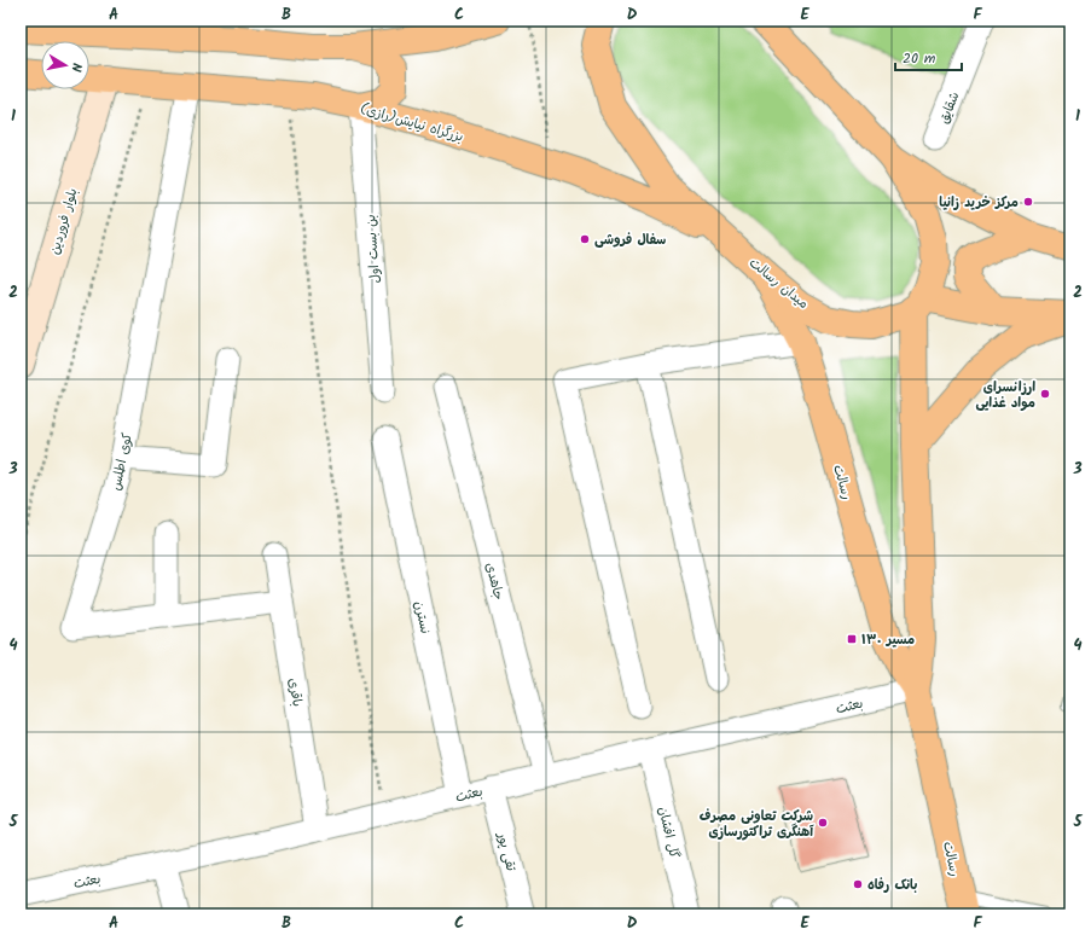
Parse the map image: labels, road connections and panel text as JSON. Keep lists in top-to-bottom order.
{
  "streets": {
    "main road": [
      "بزرگراه نیایش(رازی)",
      "بلوار فروردین",
      "میدان رسالت",
      "رسالت"
    ],
    "street": [
      "شقایق",
      "بن بست اول",
      "کوی اطلس",
      "جاهدی",
      "نسترن",
      "باقری",
      "بعثت",
      "گل افشان",
      "تقی پور"
    ]
  },
  "crossings": [
    ["بزرگراه نیایش(رازی)", "بلوار فروردین"],
    ["بزرگراه نیایش(رازی)", "بن بست اول"],
    ["بزرگراه نیایش(رازی)", "میدان رسالت"],
    ["بزرگراه نیایش(رازی)", "کوی اطلس"],
    ["میدان رسالت", "رسالت"],
    ["کوی اطلس", "باقری"],
    ["رسالت", "بعثت"],
    ["جاهدی", "بعثت"],
    ["نسترن", "بعثت"],
    ["باقری", "بعثت"],
    ["بعثت", "گل افشان"],
    ["بعثت", "تقی پور"]
  ],
  "places": {
    "other": [
      "مرکز خرید زانیا",
      "سفال فروشی",
      "ارزانسرای مواد غذایی",
      "شرکت تعاونی مصرف آهنگری تراکتورسازی",
      "بانک رفاه"
    ],
    "transit": ["مسیر ۱۳۰"]
  },
  "scale_bar": "20 m",
  "north": "right",
  "grid": {
    "columns": [
      "A",
      "B",
      "C",
      "D",
      "E",
      "F"
    ],
    "rows": [
      "1",
      "2",
      "3",
      "4",
      "5"
    ]
  }
}
